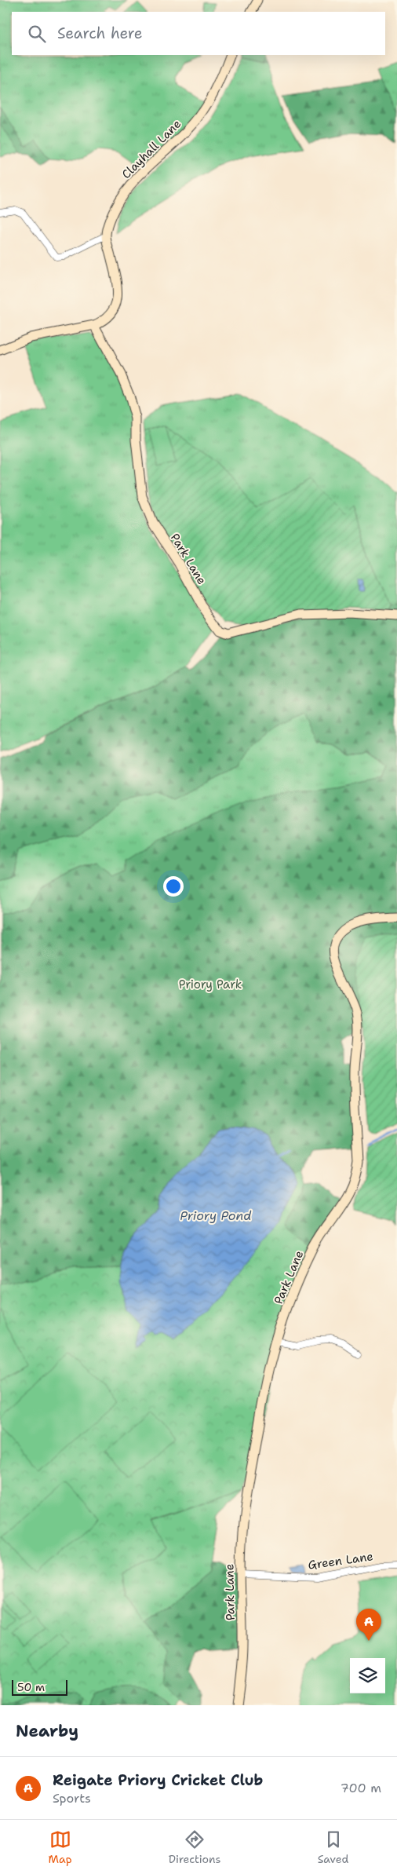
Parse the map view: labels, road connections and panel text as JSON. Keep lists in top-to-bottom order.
{
  "streets": {
    "street": ["Clayhall Lane", "Park Lane", "Green Lane"]
  },
  "crossings": [
    ["Park Lane", "Green Lane"]
  ],
  "water": ["Priory Pond"],
  "parks": ["Priory Park"],
  "scale_bar": "50 m",
  "page": {
    "search": "Search here",
    "pins": "A",
    "scale": "50 m",
    "heading": "Nearby",
    "list": [
      {
        "mark": "A",
        "name": "Reigate Priory Cricket Club",
        "note": "Sports",
        "value": "700 m"
      }
    ],
    "nav": ["Map", "Directions", "Saved"]
  }
}
